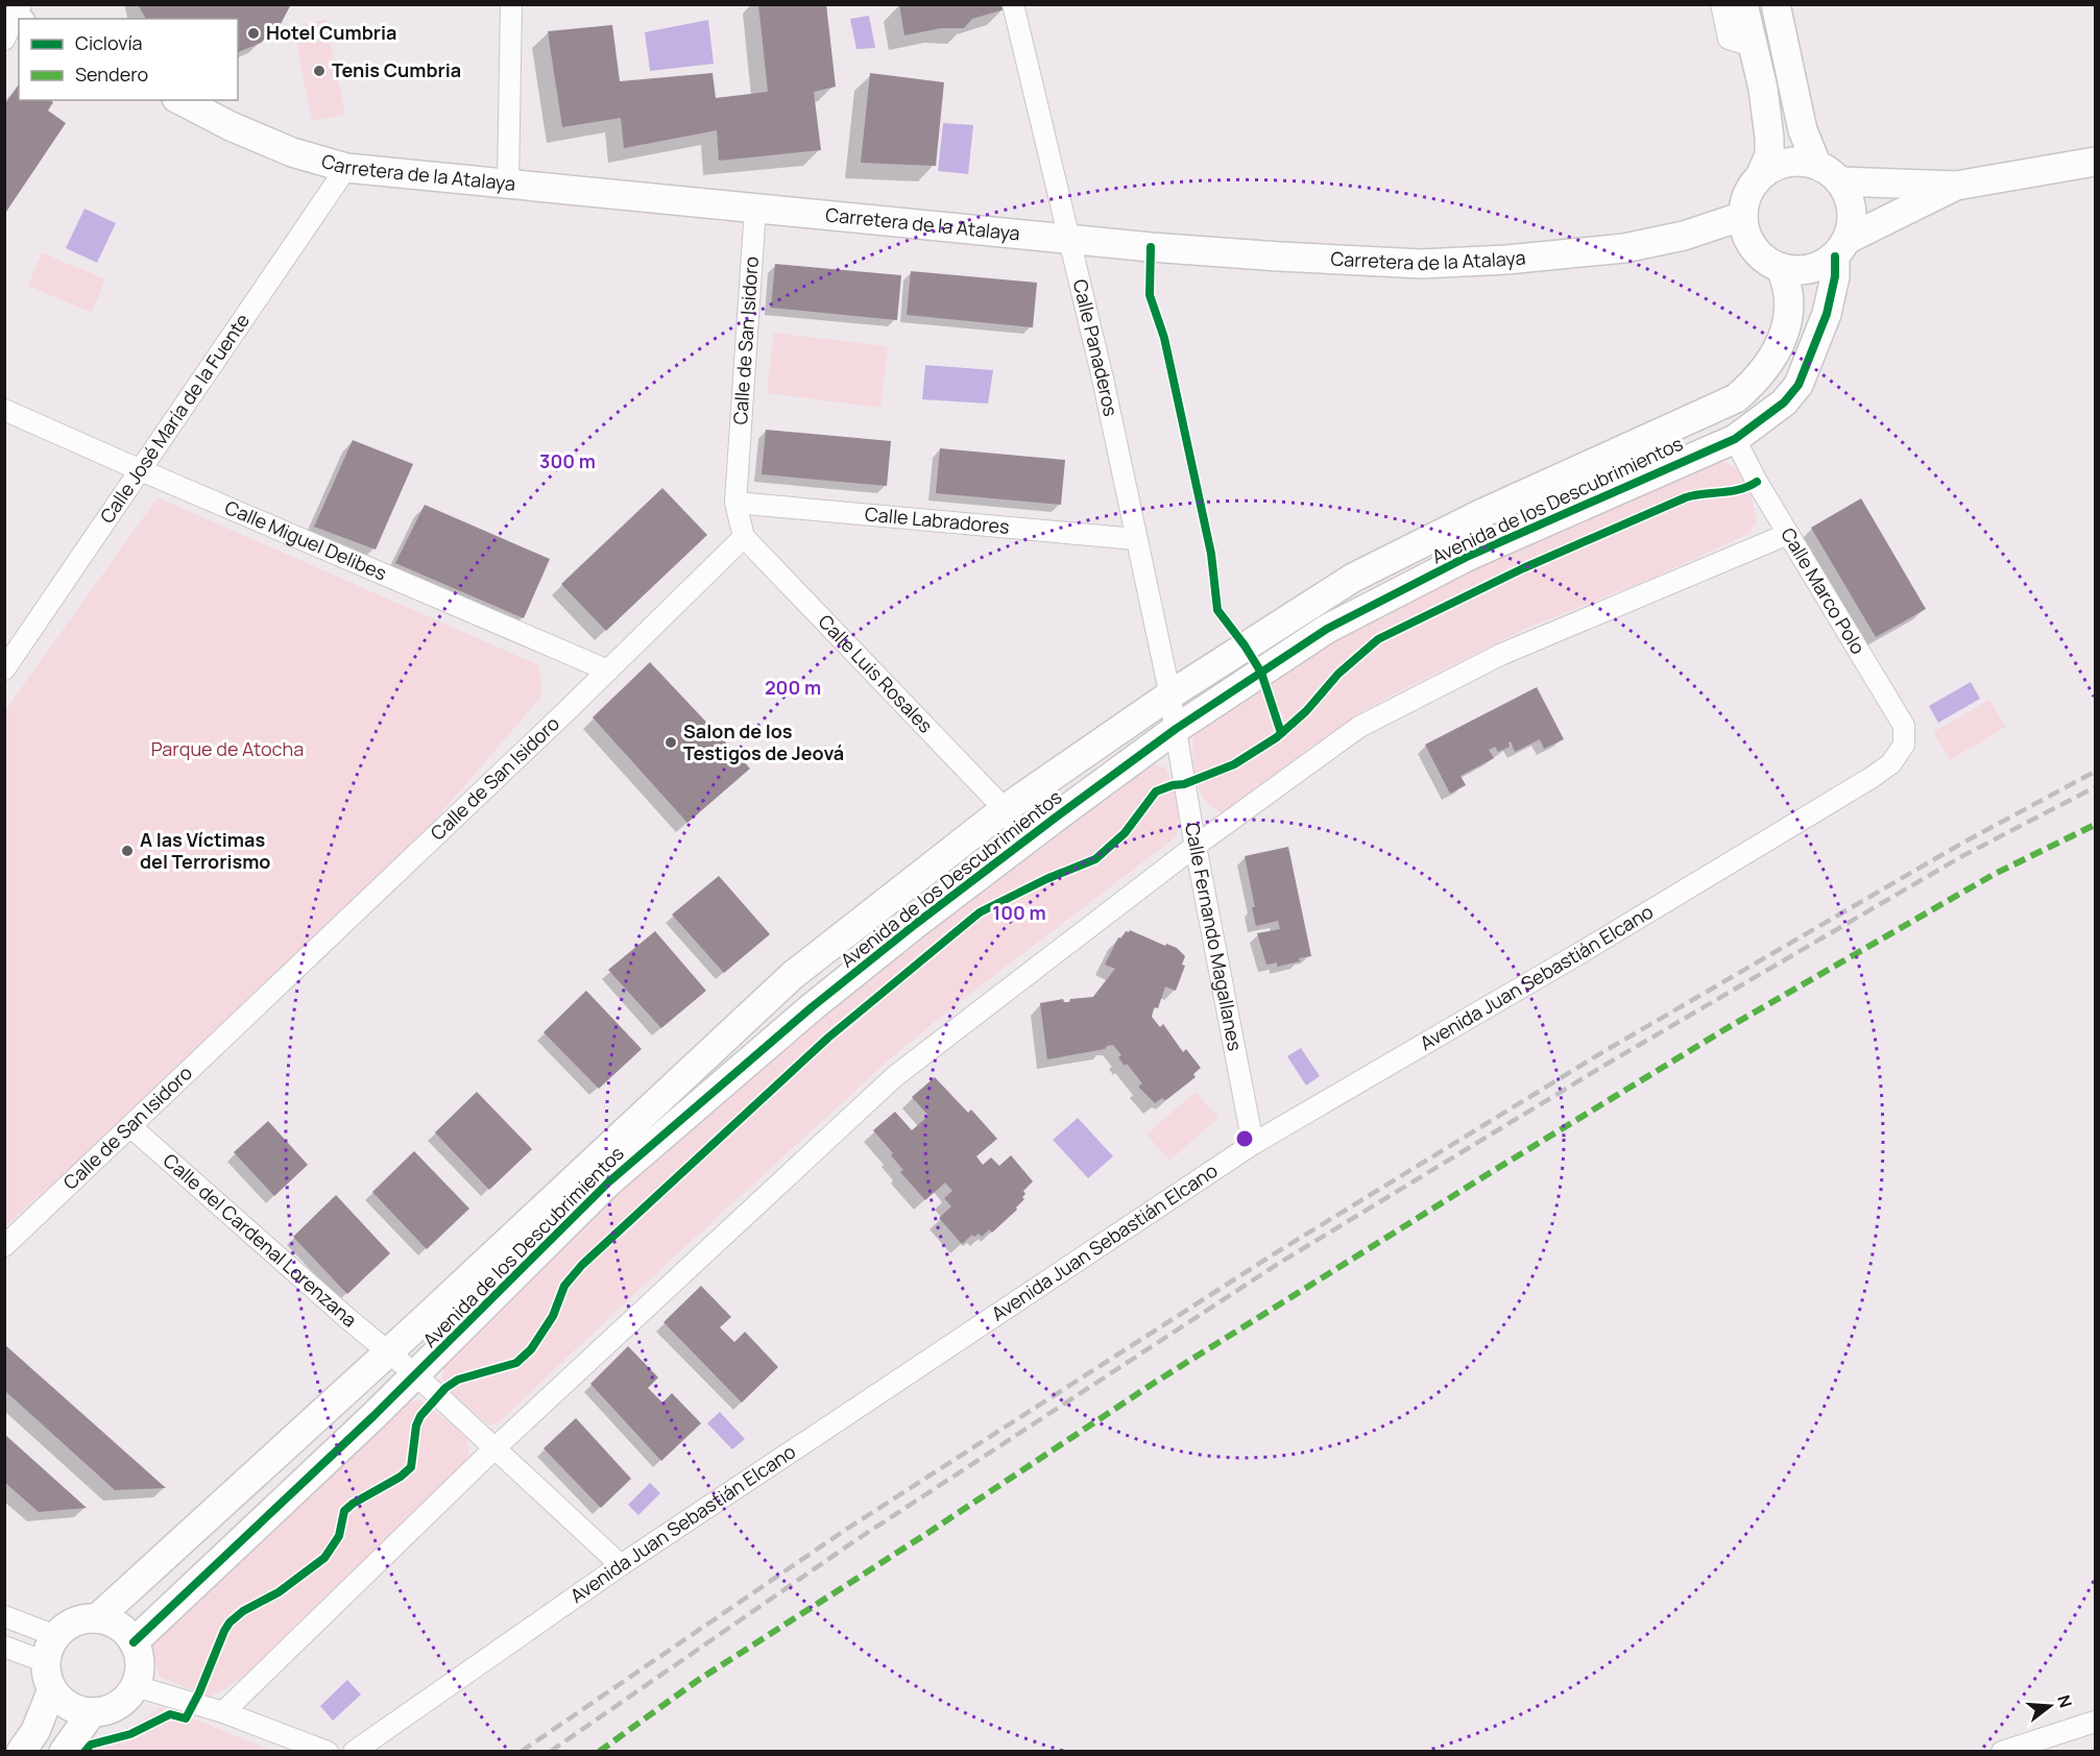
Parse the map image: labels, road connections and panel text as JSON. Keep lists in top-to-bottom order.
{
  "streets": {
    "street": [
      "Carretera de la Atalaya",
      "Calle de San Isidoro",
      "Calle Panaderos",
      "Calle José María de la Fuente",
      "Avenida de los Descubrimientos",
      "Calle Labradores",
      "Calle Miguel Delibes",
      "Calle Marco Polo",
      "Calle Luis Rosales",
      "Calle Fernando Magallanes",
      "Avenida Juan Sebastián Elcano",
      "Calle del Cardenal Lorenzana"
    ]
  },
  "crossings": [
    ["Carretera de la Atalaya", "Calle de San Isidoro"],
    ["Carretera de la Atalaya", "Calle Panaderos"],
    ["Carretera de la Atalaya", "Calle José María de la Fuente"],
    ["Carretera de la Atalaya", "Avenida de los Descubrimientos"],
    ["Calle de San Isidoro", "Calle Labradores"],
    ["Calle de San Isidoro", "Calle Miguel Delibes"],
    ["Calle de San Isidoro", "Calle Luis Rosales"],
    ["Calle de San Isidoro", "Calle del Cardenal Lorenzana"],
    ["Calle Panaderos", "Avenida de los Descubrimientos"],
    ["Calle Panaderos", "Calle Labradores"],
    ["Calle Panaderos", "Calle Fernando Magallanes"],
    ["Calle José María de la Fuente", "Calle Miguel Delibes"],
    ["Avenida de los Descubrimientos", "Calle Marco Polo"],
    ["Avenida de los Descubrimientos", "Calle Luis Rosales"],
    ["Avenida de los Descubrimientos", "Calle Fernando Magallanes"],
    ["Avenida de los Descubrimientos", "Calle del Cardenal Lorenzana"],
    ["Calle Marco Polo", "Avenida Juan Sebastián Elcano"],
    ["Calle Fernando Magallanes", "Avenida Juan Sebastián Elcano"],
    ["Avenida Juan Sebastián Elcano", "Calle del Cardenal Lorenzana"]
  ],
  "parks": ["Parque de Atocha"],
  "places": [
    "Hotel Cumbria",
    "Tenis Cumbria",
    "Salon de los Testigos de Jeová",
    "A las Víctimas del Terrorismo"
  ],
  "legend": ["Ciclovía", "Sendero"],
  "north": "right",
  "rings": ["300 m", "200 m", "100 m"]
}
